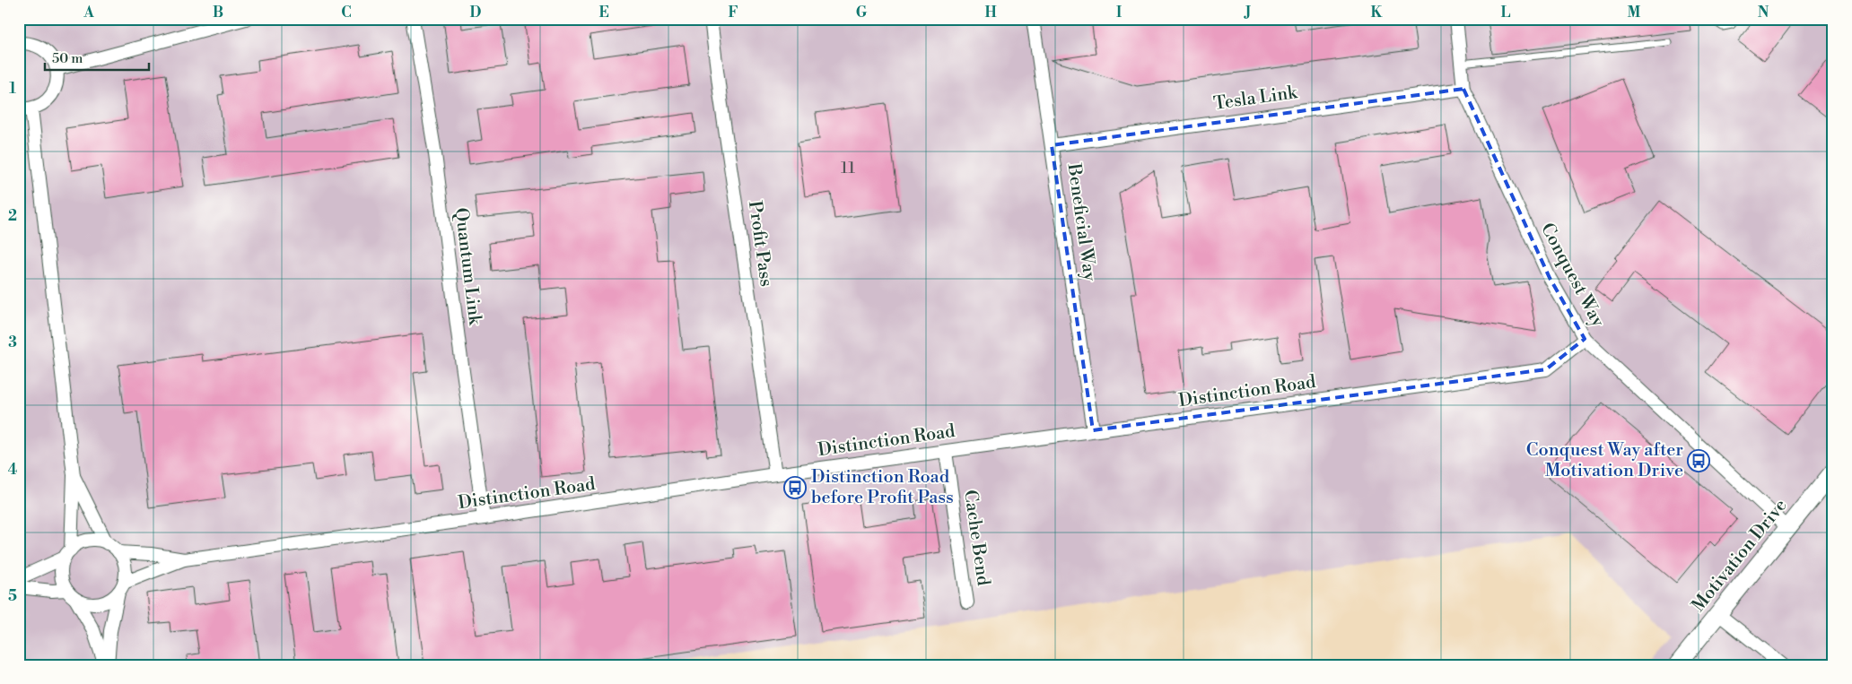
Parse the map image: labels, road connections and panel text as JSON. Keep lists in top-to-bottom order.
{
  "streets": {
    "street": [
      "Tesla Link",
      "Beneficial Way",
      "Profit Pass",
      "Quantum Link",
      "Conquest Way",
      "Distinction Road",
      "Cache Bend",
      "Motivation Drive"
    ]
  },
  "crossings": [
    ["Tesla Link", "Beneficial Way"],
    ["Tesla Link", "Conquest Way"],
    ["Beneficial Way", "Distinction Road"],
    ["Profit Pass", "Distinction Road"],
    ["Quantum Link", "Distinction Road"],
    ["Conquest Way", "Distinction Road"],
    ["Conquest Way", "Motivation Drive"],
    ["Distinction Road", "Cache Bend"]
  ],
  "places": {
    "bus stop": ["Conquest Way after Motivation Drive", "Distinction Road before Profit Pass"]
  },
  "house_numbers": ["11"],
  "scale_bar": "50 m",
  "grid": {
    "columns": [
      "A",
      "B",
      "C",
      "D",
      "E",
      "F",
      "G",
      "H",
      "I",
      "J",
      "K",
      "L",
      "M",
      "N"
    ],
    "rows": [
      "1",
      "2",
      "3",
      "4",
      "5"
    ]
  }
}
